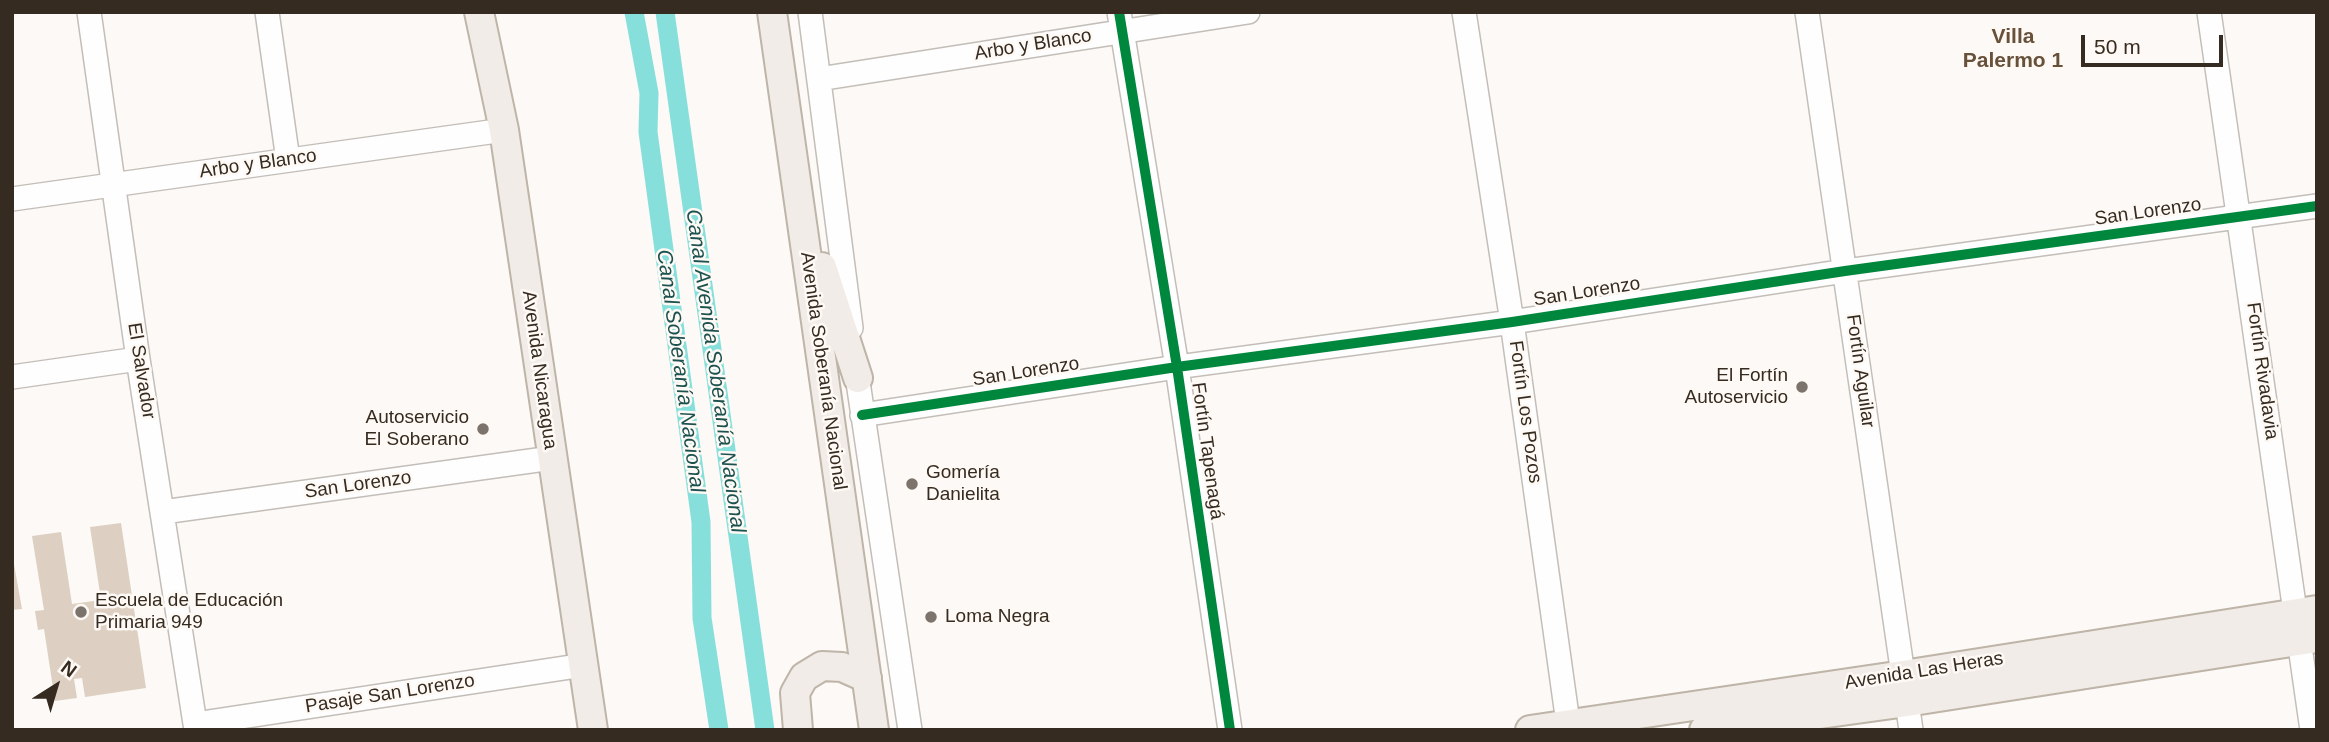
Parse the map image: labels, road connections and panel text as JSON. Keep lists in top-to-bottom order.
{
  "streets": {
    "main road": ["Avenida Nicaragua", "Avenida Soberanía Nacional", "Avenida Las Heras"],
    "street": [
      "Arbo y Blanco",
      "San Lorenzo",
      "El Salvador",
      "Fortín Aguilar",
      "Fortín Rivadavia",
      "Fortín Los Pozos",
      "Fortín Tapenagá",
      "Pasaje San Lorenzo"
    ]
  },
  "crossings": [
    ["Arbo y Blanco", "Avenida Nicaragua"],
    ["Arbo y Blanco", "El Salvador"],
    ["Arbo y Blanco", "Avenida Soberanía Nacional"],
    ["Arbo y Blanco", "Fortín Tapenagá"],
    ["San Lorenzo", "Avenida Nicaragua"],
    ["San Lorenzo", "El Salvador"],
    ["San Lorenzo", "Avenida Soberanía Nacional"],
    ["San Lorenzo", "Fortín Aguilar"],
    ["San Lorenzo", "Fortín Rivadavia"],
    ["San Lorenzo", "Fortín Los Pozos"],
    ["San Lorenzo", "Fortín Tapenagá"],
    ["Avenida Nicaragua", "Pasaje San Lorenzo"],
    ["El Salvador", "Pasaje San Lorenzo"],
    ["Fortín Aguilar", "Avenida Las Heras"],
    ["Fortín Rivadavia", "Avenida Las Heras"],
    ["Fortín Los Pozos", "Avenida Las Heras"]
  ],
  "districts": ["Villa Palermo 1"],
  "water": ["Canal Soberanía Nacional", "Canal Avenida Soberanía Nacional"],
  "places": [
    "El Fortín Autoservicio",
    "Autoservicio El Soberano",
    "Gomería Danielita",
    "Escuela de Educación Primaria 949",
    "Loma Negra"
  ],
  "scale_bar": "50 m",
  "north": "top right"
}
